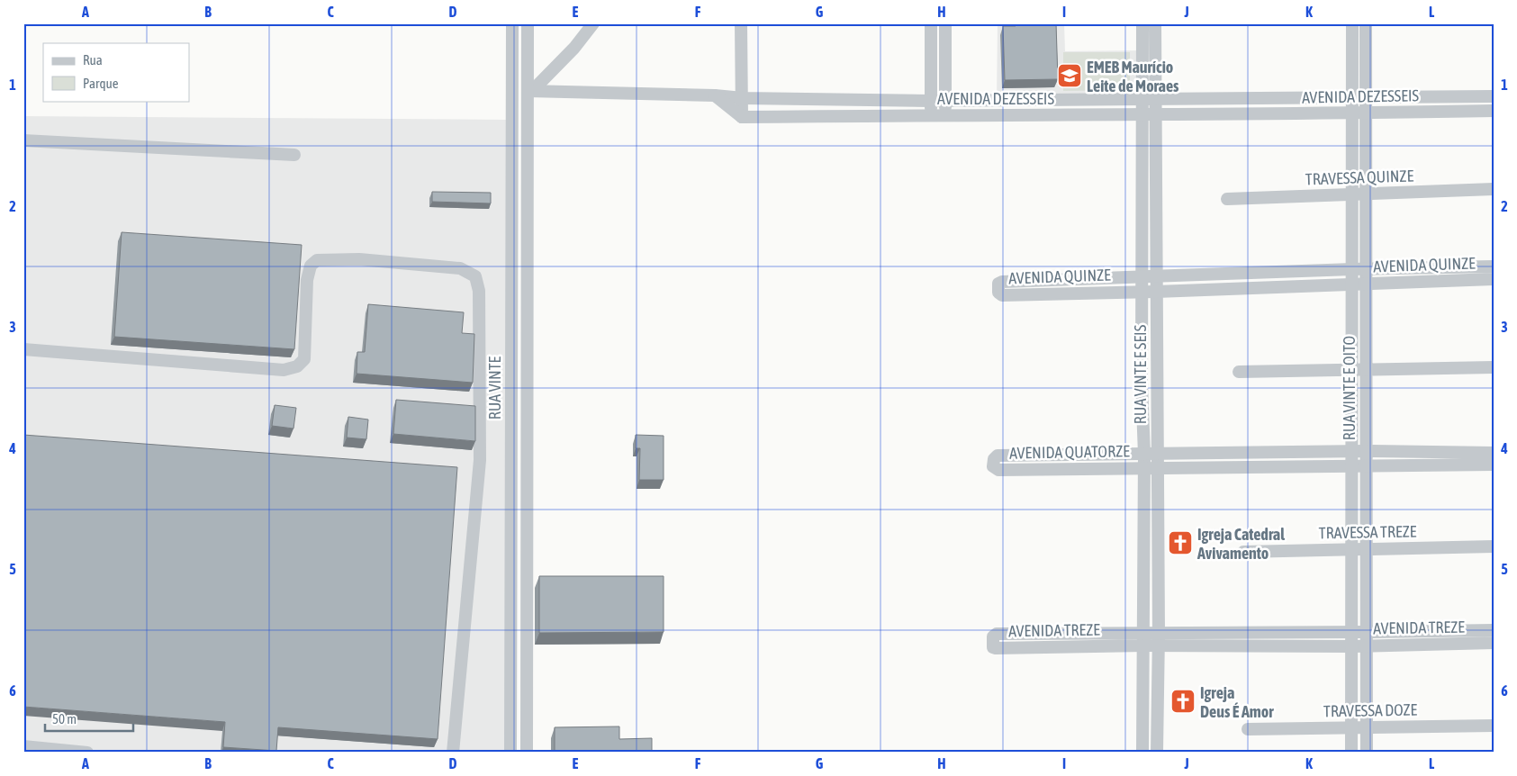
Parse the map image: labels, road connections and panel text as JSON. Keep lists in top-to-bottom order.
{
  "streets": {
    "street": [
      "AVENIDA DEZESSEIS",
      "TRAVESSA QUINZE",
      "AVENIDA QUINZE",
      "RUA VINTE E SEIS",
      "RUA VINTE",
      "RUA VINTE E OITO",
      "AVENIDA QUATORZE",
      "TRAVESSA TREZE",
      "AVENIDA TREZE",
      "TRAVESSA DOZE"
    ]
  },
  "crossings": [
    ["AVENIDA DEZESSEIS", "RUA VINTE E SEIS"],
    ["AVENIDA DEZESSEIS", "RUA VINTE"],
    ["AVENIDA DEZESSEIS", "RUA VINTE E OITO"],
    ["TRAVESSA QUINZE", "RUA VINTE E OITO"],
    ["AVENIDA QUINZE", "RUA VINTE E SEIS"],
    ["AVENIDA QUINZE", "RUA VINTE E OITO"],
    ["RUA VINTE E SEIS", "AVENIDA QUATORZE"],
    ["RUA VINTE E SEIS", "AVENIDA TREZE"],
    ["RUA VINTE E OITO", "AVENIDA QUATORZE"],
    ["RUA VINTE E OITO", "TRAVESSA TREZE"],
    ["RUA VINTE E OITO", "AVENIDA TREZE"],
    ["RUA VINTE E OITO", "TRAVESSA DOZE"]
  ],
  "places": {
    "school or university": ["EMEB Maurício Leite de Moraes"],
    "church": ["Igreja Catedral Avivamento", "Igreja Deus É Amor"]
  },
  "legend": ["Rua", "Parque"],
  "scale_bar": "50 m",
  "grid": {
    "columns": [
      "A",
      "B",
      "C",
      "D",
      "E",
      "F",
      "G",
      "H",
      "I",
      "J",
      "K",
      "L"
    ],
    "rows": [
      "1",
      "2",
      "3",
      "4",
      "5",
      "6"
    ]
  }
}
